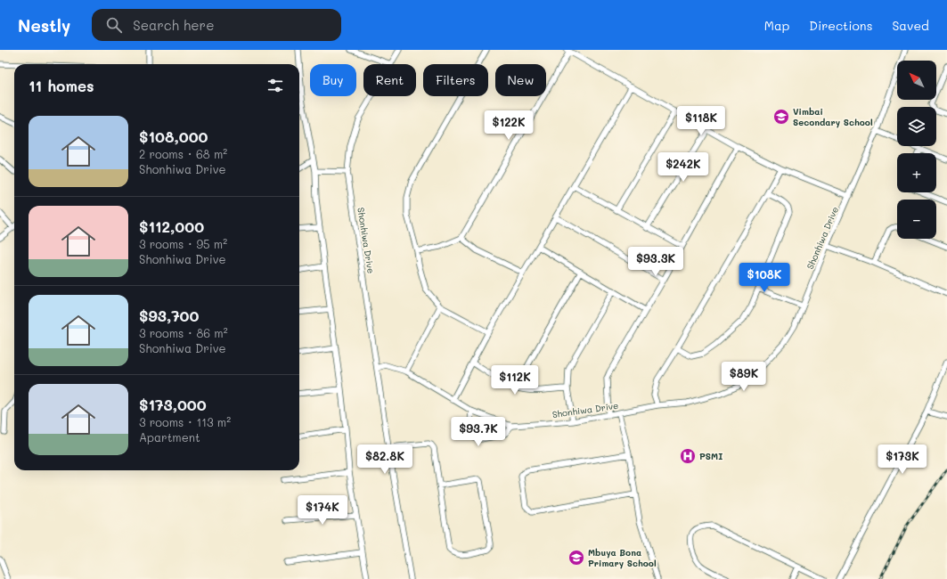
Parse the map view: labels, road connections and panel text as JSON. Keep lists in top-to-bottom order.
{
  "streets": {
    "street": ["Shonhiwa Drive"]
  },
  "places": {
    "school or university": ["Vimbai Secondary School", "Mbuya Bona Primary School"],
    "hospital": ["PSMI"]
  },
  "north": "top left",
  "page": {
    "header": "Nestly",
    "search": "Search here",
    "nav": ["Map", "Directions", "Saved"],
    "map_buttons": ["+", "−"],
    "chip": [
      "Buy",
      "Rent",
      "Filters",
      "New"
    ],
    "heading": "11 homes",
    "price": [
      "$118K",
      "$122K",
      "$242K",
      "$93.3K",
      "$108K",
      "$89K",
      "$112K",
      "$93.7K",
      "$82.8K",
      "$173K",
      "$174K"
    ],
    "list": [
      {
        "name": "$108,000",
        "note": "2 rooms · 68 m² · Shonhiwa Drive"
      },
      {
        "name": "$112,000",
        "note": "3 rooms · 95 m² · Shonhiwa Drive"
      },
      {
        "name": "$93,700",
        "note": "3 rooms · 86 m² · Shonhiwa Drive"
      },
      {
        "name": "$173,000",
        "note": "3 rooms · 113 m² · Apartment"
      }
    ]
  }
}
